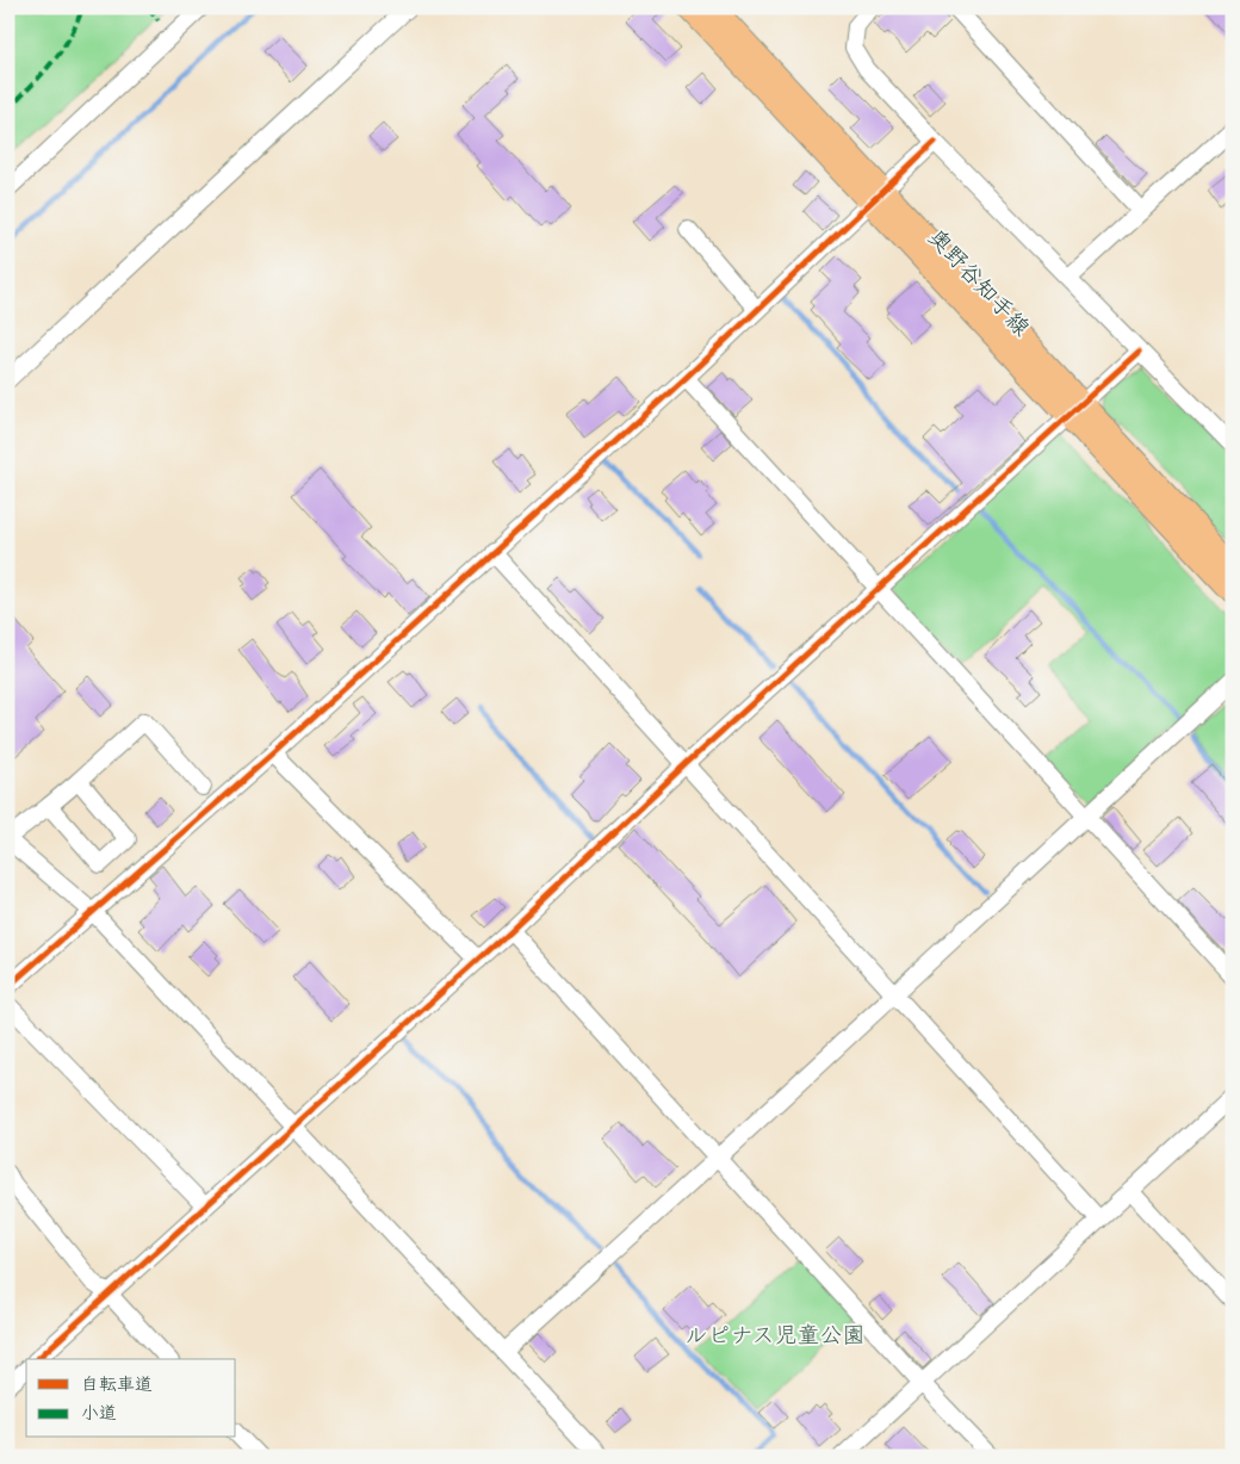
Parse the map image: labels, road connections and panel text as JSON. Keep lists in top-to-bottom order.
{
  "streets": {
    "main road": ["奥野谷知手線"]
  },
  "parks": ["ルピナス児童公園"],
  "legend": ["自転車道", "小道"]
}
